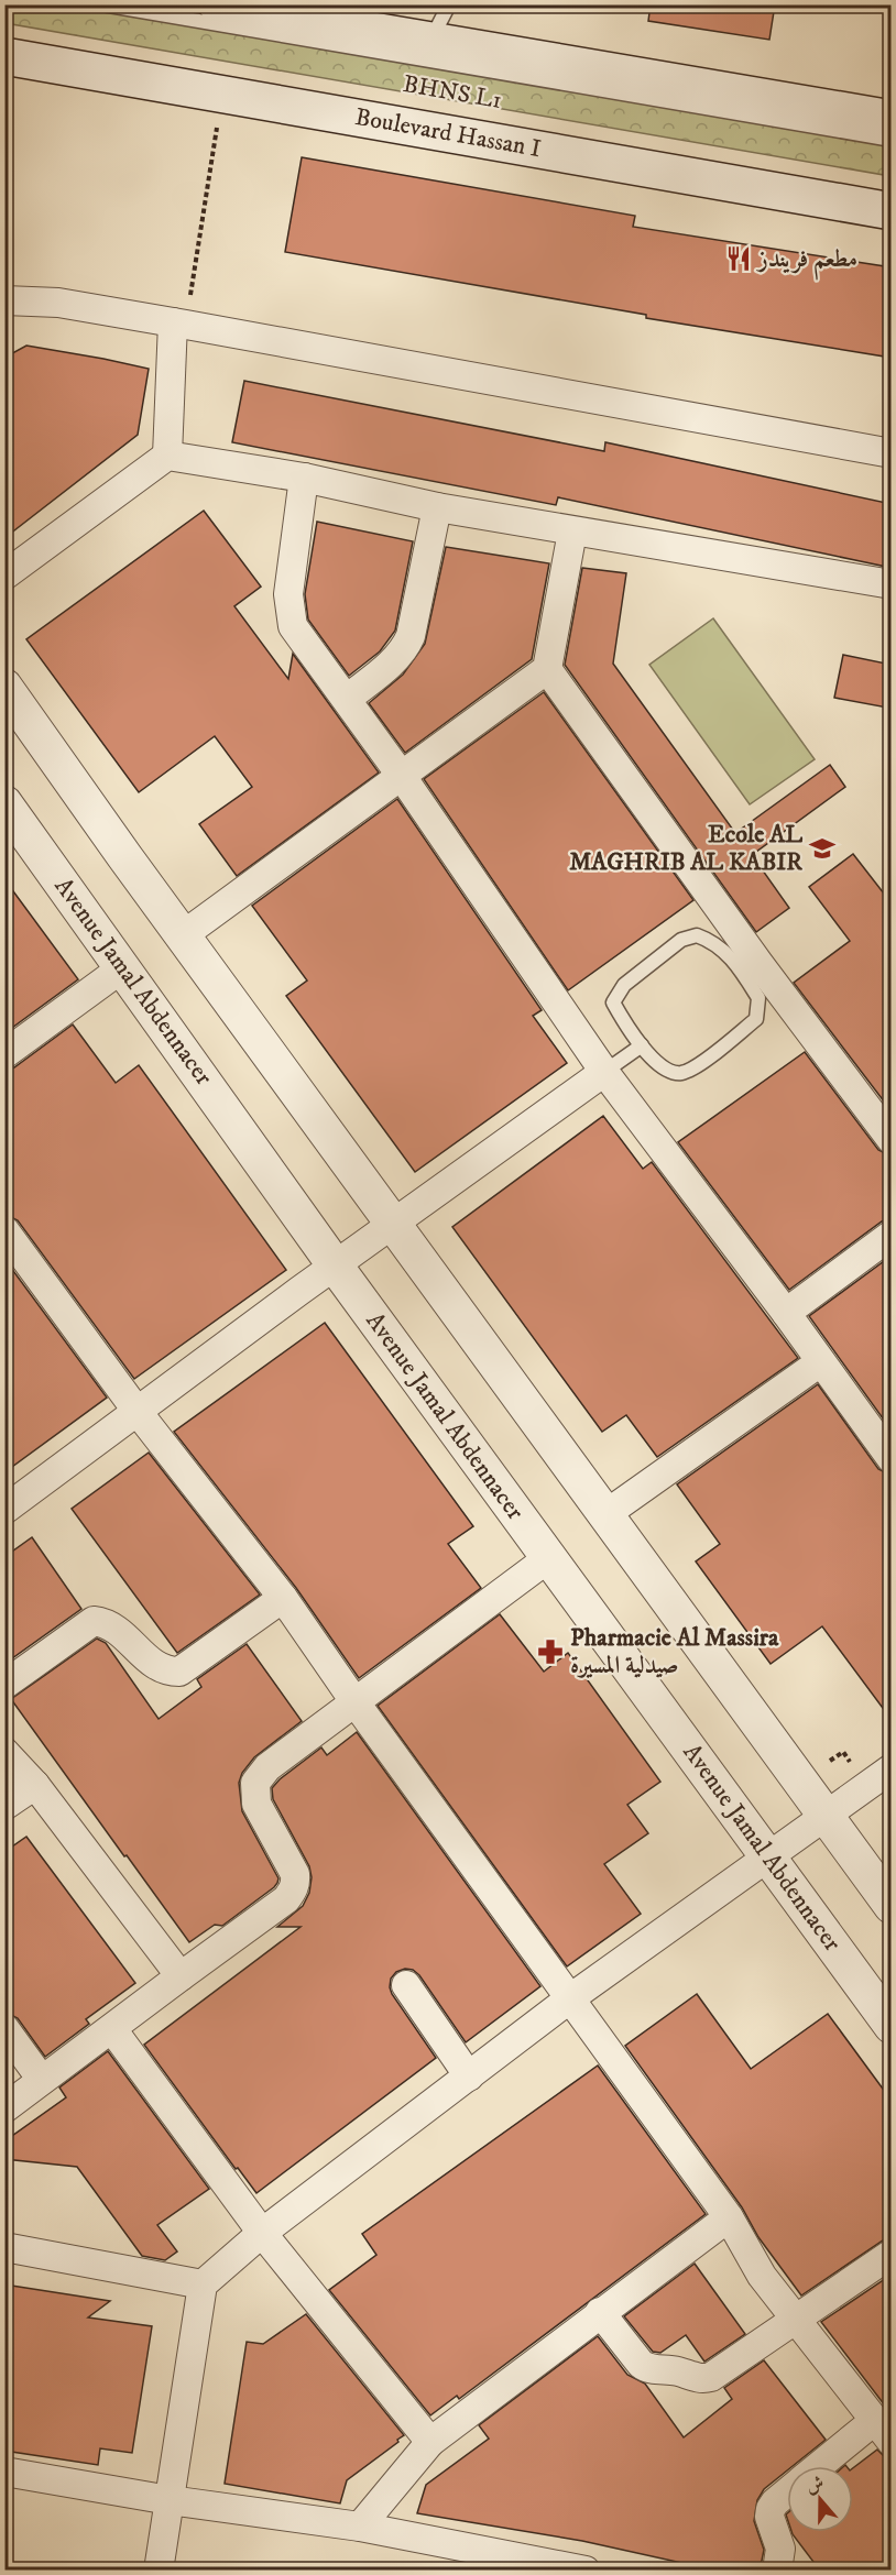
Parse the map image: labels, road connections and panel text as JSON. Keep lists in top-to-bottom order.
{
  "streets": {
    "main road": ["Boulevard Hassan I"],
    "street": ["Avenue Jamal Abdennacer"],
    "lane": ["BHNS L1"]
  },
  "places": {
    "restaurant": ["مطعم فريندز"],
    "school or university": ["Ecole AL MAGHRIB AL KABIR"],
    "pharmacy": ["Pharmacie Al Massira صيدلية المسيرة"]
  },
  "north": "top"
}
